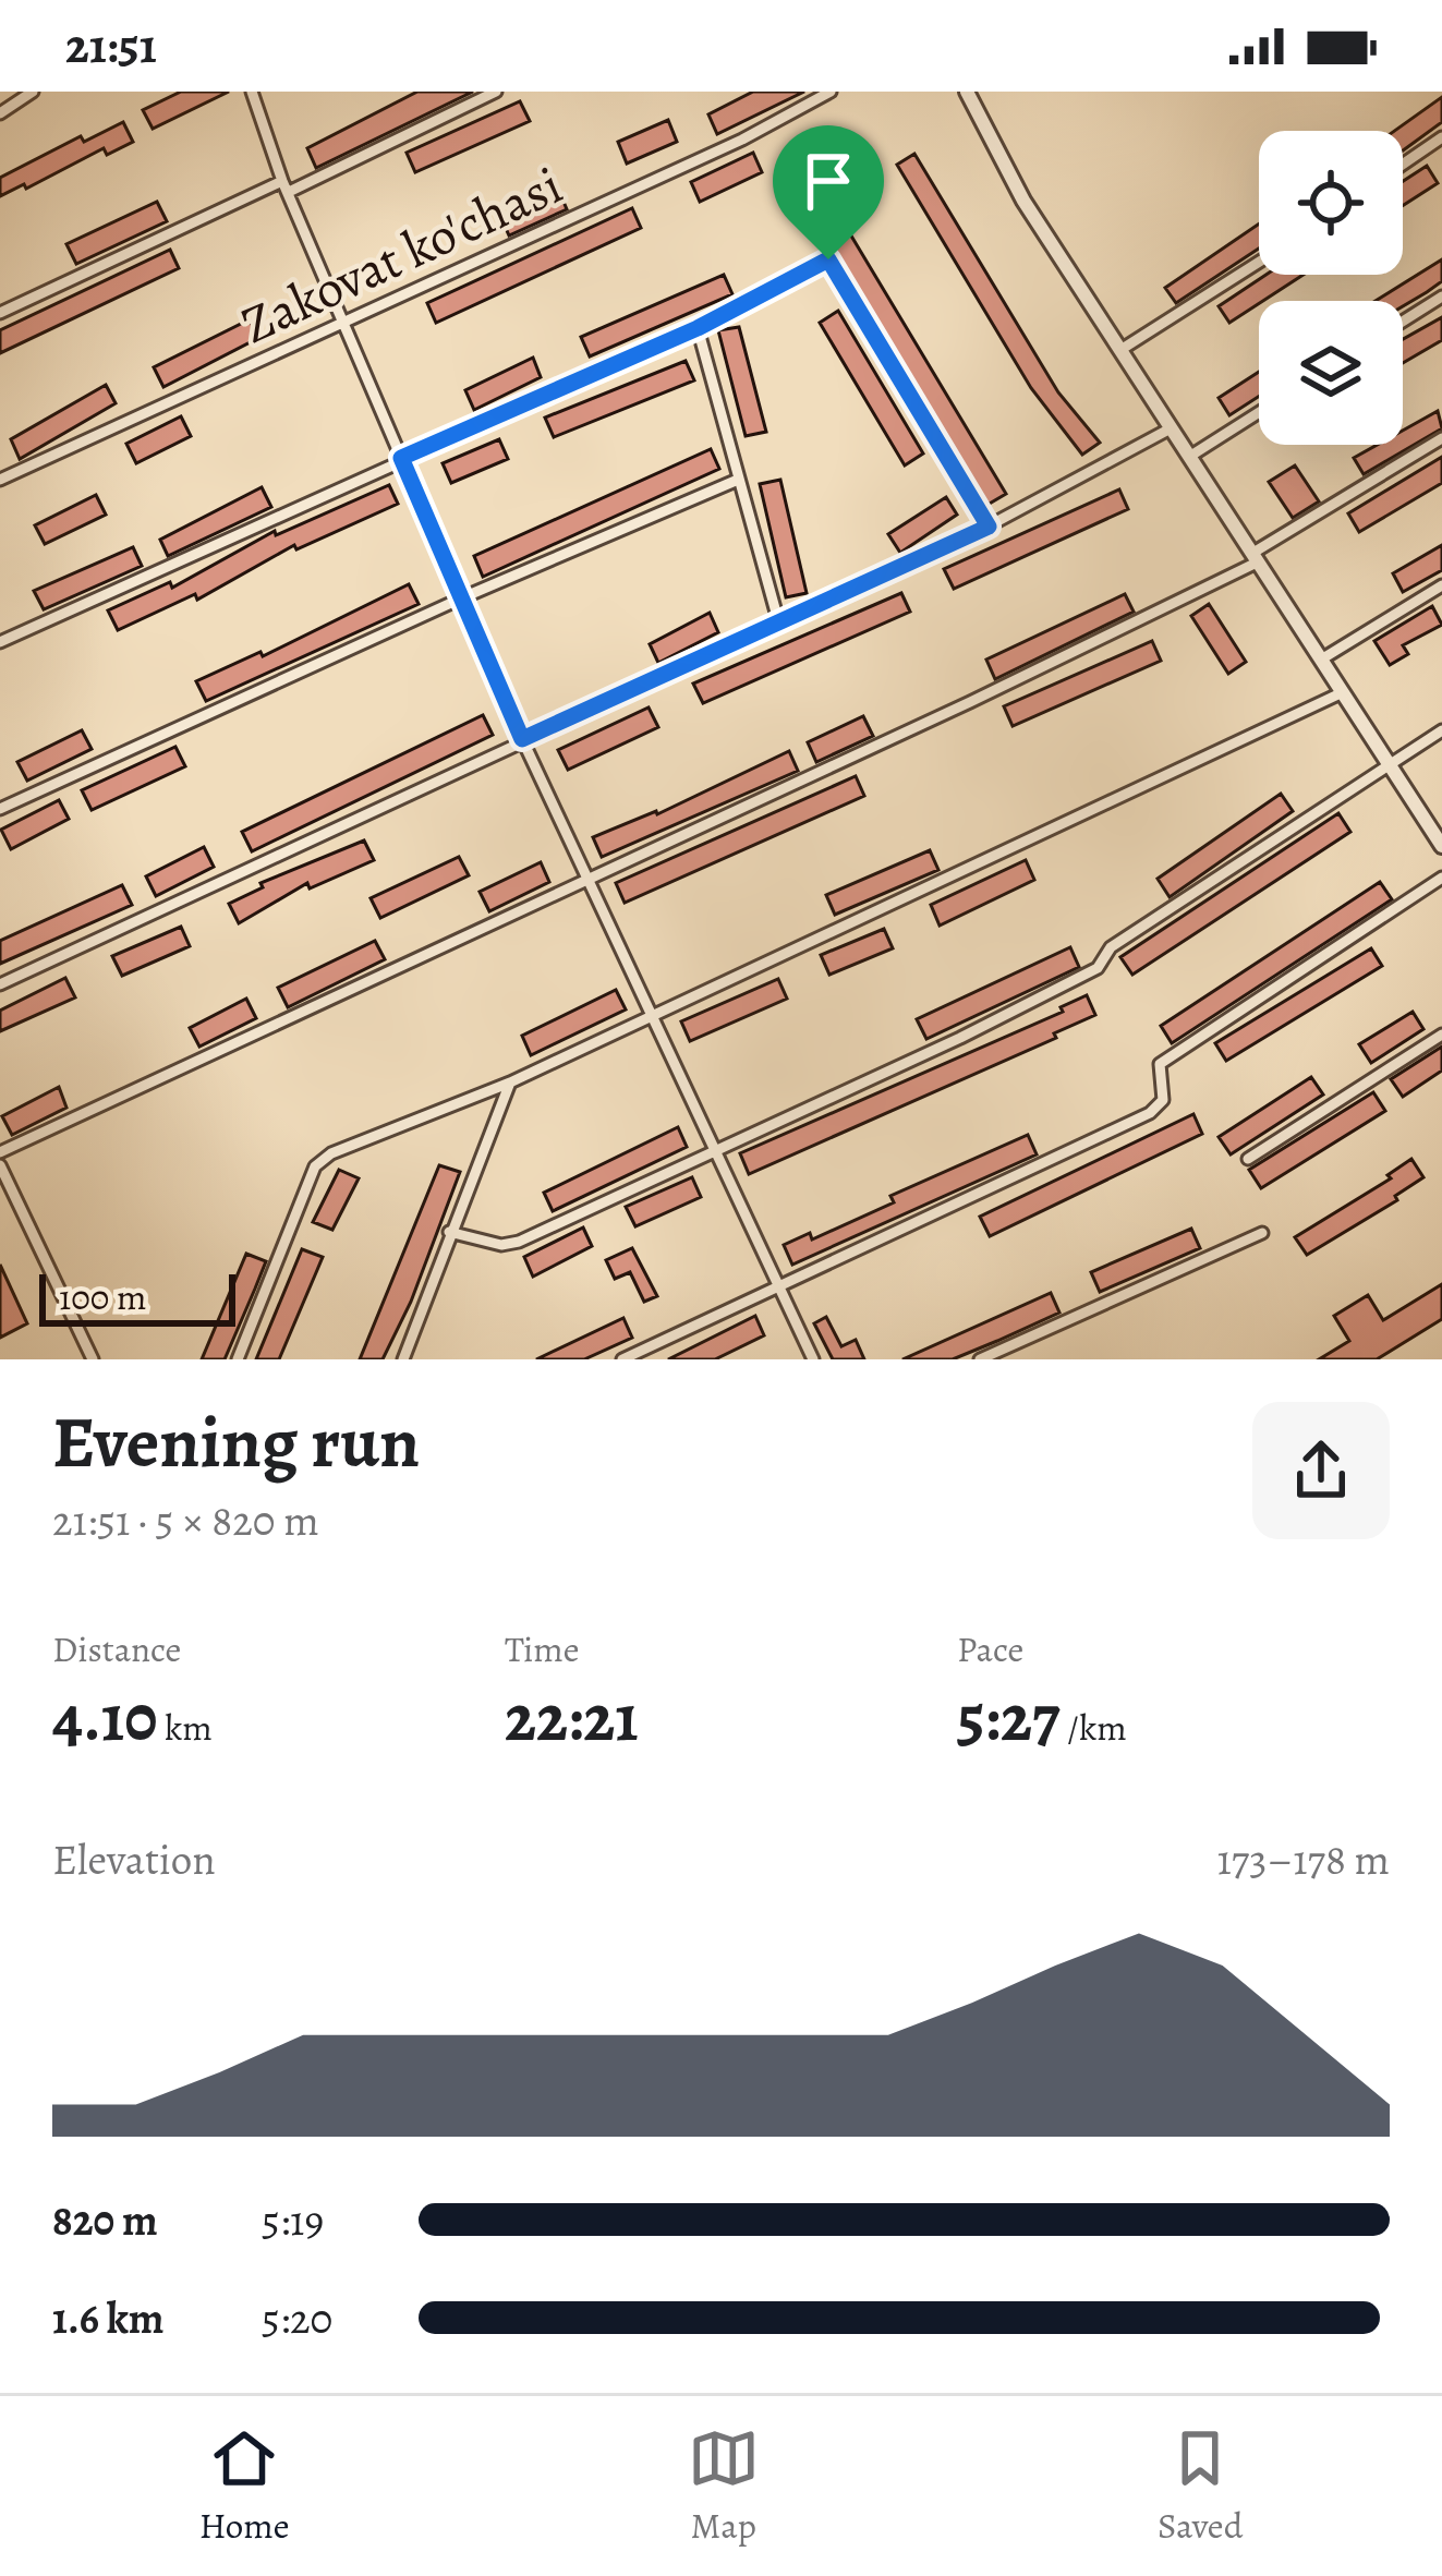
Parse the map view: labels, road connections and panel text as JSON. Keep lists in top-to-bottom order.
{
  "streets": {
    "street": ["Zakovat ko'chasi"]
  },
  "scale_bar": "100 m",
  "page": {
    "status": "21:51",
    "scale": "100 m",
    "heading": ["Evening run", "21:51 · 5 × 820 m"],
    "stats": [
      ["Distance", "4.10 km"],
      ["Time", "22:21"],
      ["Pace", "5:27 /km"]
    ],
    "chart": ["Elevation", "173–178 m"],
    "list": [
      {
        "name": "820 m",
        "note": "5:19"
      },
      {
        "name": "1.6 km",
        "note": "5:20"
      }
    ],
    "tabs": ["Home", "Map", "Saved"]
  }
}
